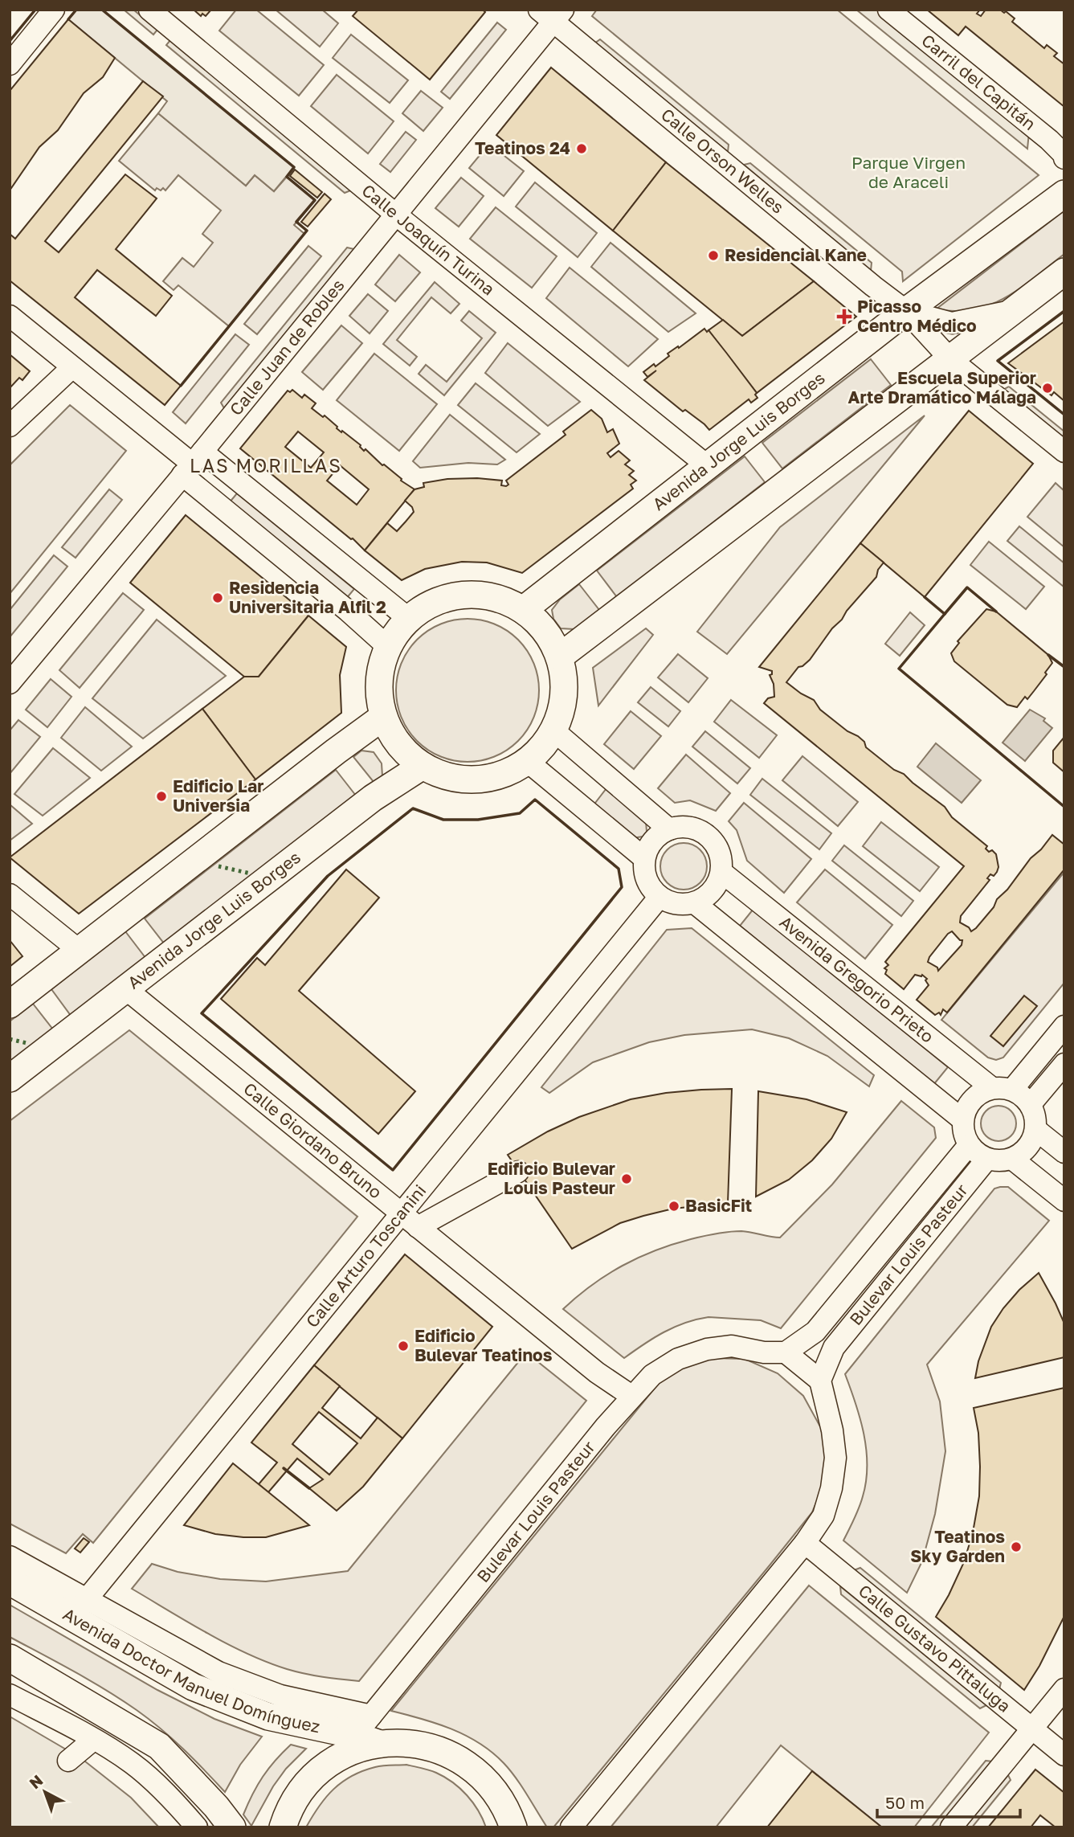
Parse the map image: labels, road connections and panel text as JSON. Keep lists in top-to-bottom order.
{
  "streets": {
    "main road": ["Avenida Jorge Luis Borges", "Avenida Doctor Manuel Domínguez"],
    "street": [
      "Carril del Capitán",
      "Calle Orson Welles",
      "Calle Joaquín Turina",
      "Calle Juan de Robles",
      "Avenida Gregorio Prieto",
      "Calle Giordano Bruno",
      "Bulevar Louis Pasteur",
      "Calle Arturo Toscanini",
      "Calle Gustavo Pittaluga"
    ]
  },
  "crossings": [
    ["Calle Orson Welles", "Calle Juan de Robles"],
    ["Calle Orson Welles", "Avenida Jorge Luis Borges"],
    ["Calle Joaquín Turina", "Calle Juan de Robles"],
    ["Calle Joaquín Turina", "Avenida Jorge Luis Borges"],
    ["Avenida Jorge Luis Borges", "Calle Giordano Bruno"],
    ["Avenida Gregorio Prieto", "Bulevar Louis Pasteur"],
    ["Avenida Gregorio Prieto", "Calle Arturo Toscanini"],
    ["Calle Giordano Bruno", "Bulevar Louis Pasteur"],
    ["Calle Giordano Bruno", "Calle Arturo Toscanini"],
    ["Bulevar Louis Pasteur", "Avenida Doctor Manuel Domínguez"],
    ["Calle Arturo Toscanini", "Avenida Doctor Manuel Domínguez"]
  ],
  "districts": ["LAS MORILLAS"],
  "parks": ["Parque Virgen de Araceli"],
  "places": {
    "other": [
      "Teatinos 24",
      "Residencial Kane",
      "Escuela Superior Arte Dramático Málaga",
      "Residencia Universitaria Alfil 2",
      "Edificio Lar Universia",
      "Edificio Bulevar Louis Pasteur",
      "BasicFit",
      "Edificio Bulevar Teatinos",
      "Teatinos Sky Garden"
    ],
    "health": ["Picasso Centro Médico"]
  },
  "scale_bar": "50 m",
  "north": "top left"
}
